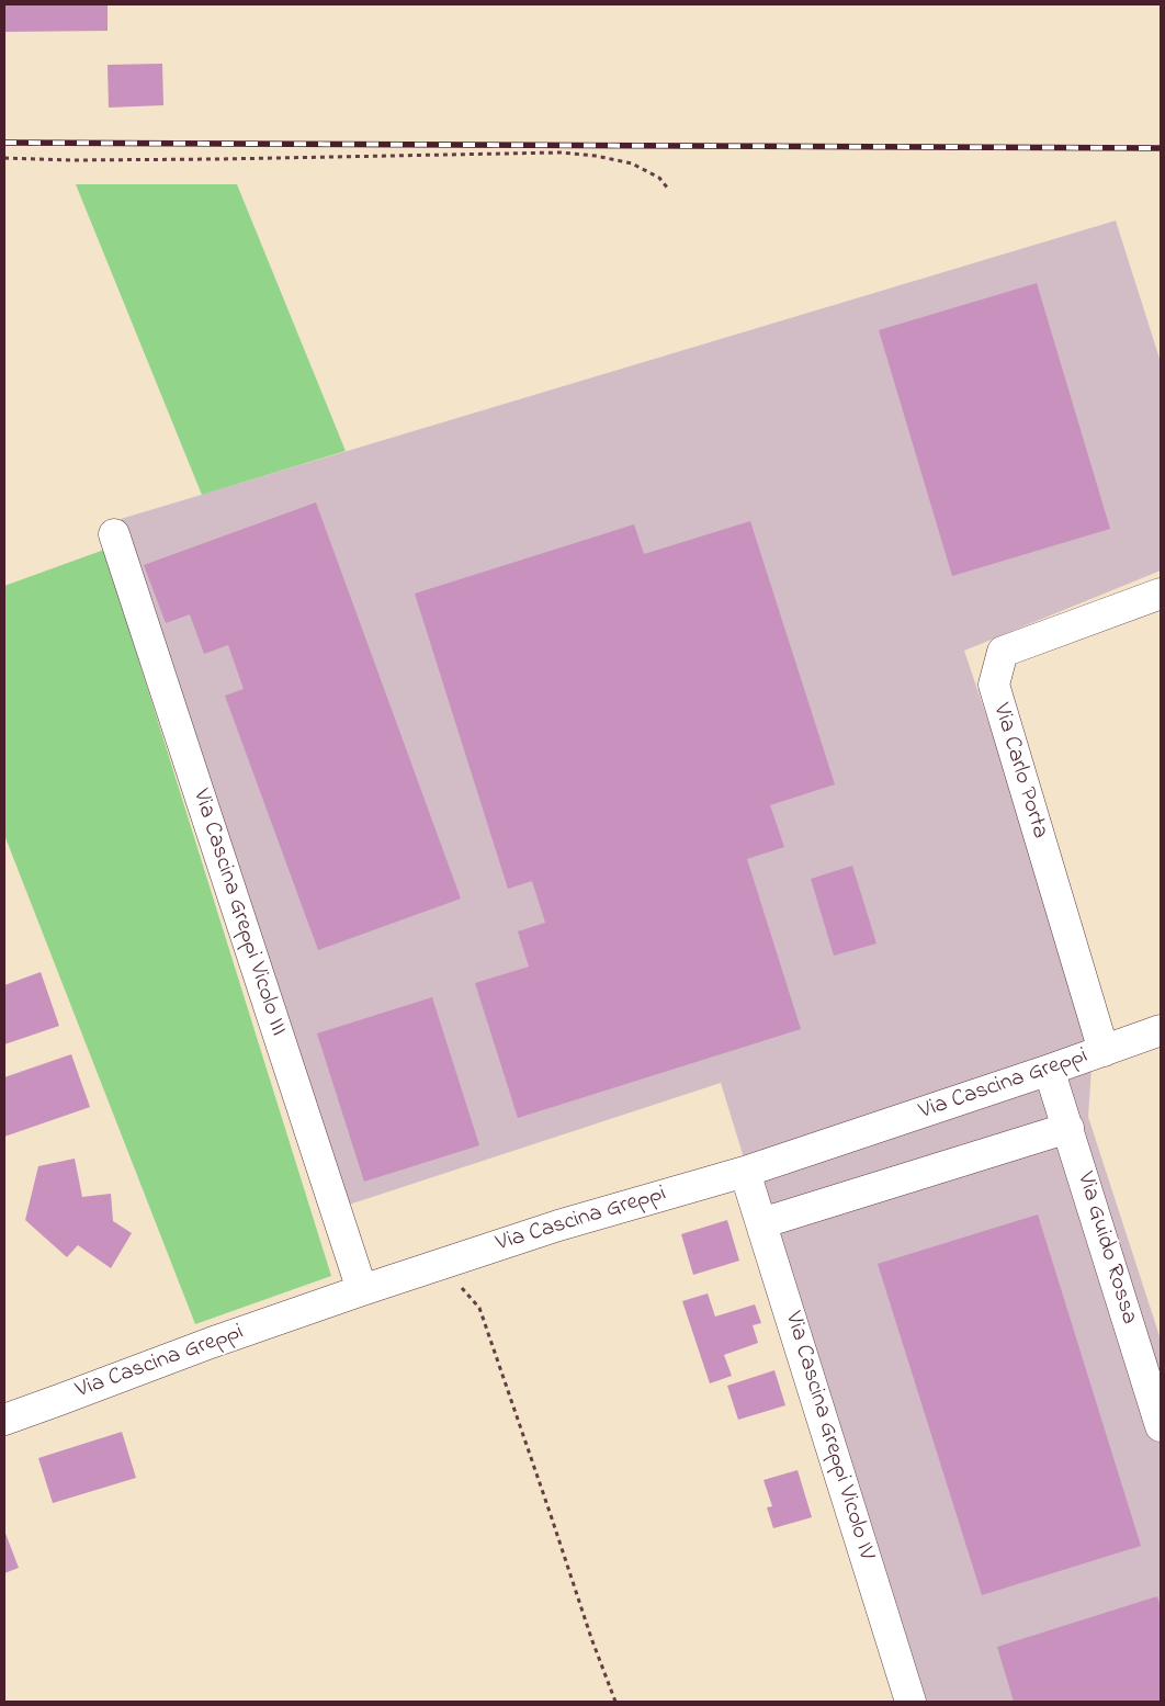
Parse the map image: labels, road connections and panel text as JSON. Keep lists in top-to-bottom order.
{
  "streets": {
    "street": [
      "Via Carlo Porta",
      "Via Cascina Greppi Vicolo III",
      "Via Cascina Greppi",
      "Via Guido Rossa",
      "Via Cascina Greppi Vicolo IV"
    ]
  },
  "crossings": [
    ["Via Carlo Porta", "Via Cascina Greppi"],
    ["Via Cascina Greppi Vicolo III", "Via Cascina Greppi"],
    ["Via Cascina Greppi", "Via Guido Rossa"],
    ["Via Cascina Greppi", "Via Cascina Greppi Vicolo IV"]
  ]
}
